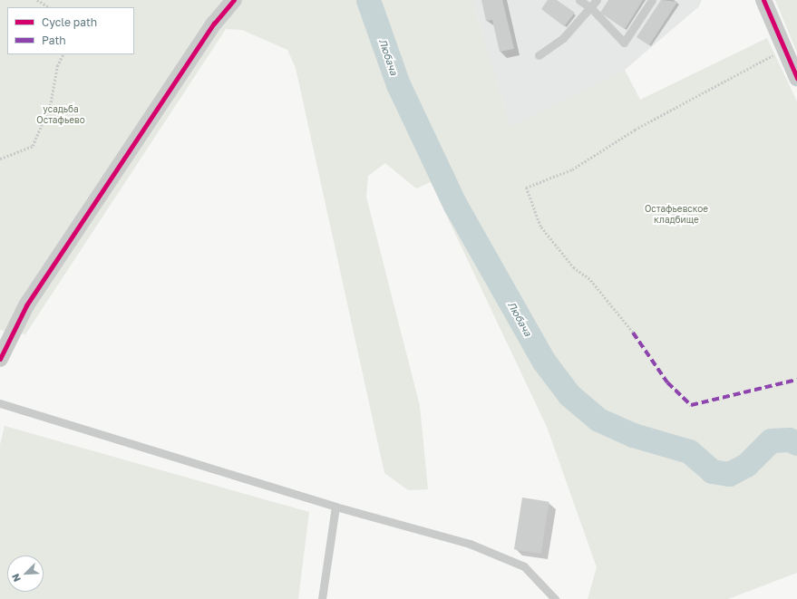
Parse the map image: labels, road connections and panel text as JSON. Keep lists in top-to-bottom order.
{
  "water": ["Любача"],
  "parks": ["усадьба Остафьево", "Остафьевское кладбище"],
  "legend": ["Cycle path", "Path"],
  "north": "bottom left"
}
